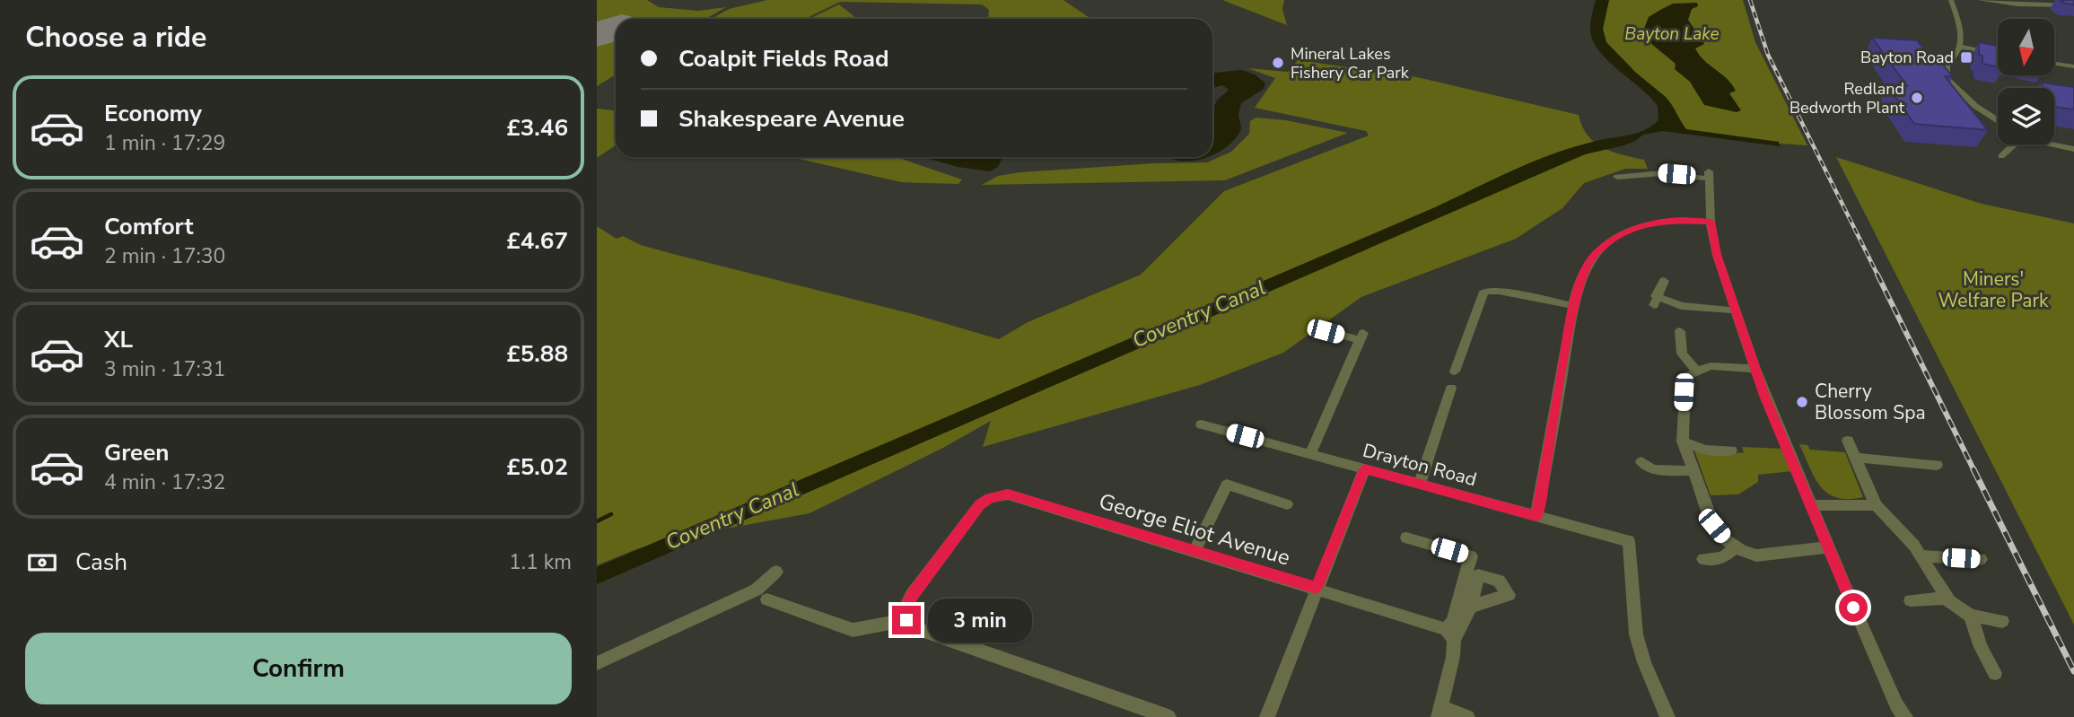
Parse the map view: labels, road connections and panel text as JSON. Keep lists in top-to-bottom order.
{
  "streets": {
    "street": ["Drayton Road", "George Eliot Avenue"]
  },
  "water": ["Bayton Lake", "Coventry Canal"],
  "parks": ["Miners' Welfare Park"],
  "places": {
    "transit": ["Bayton Road"],
    "other": ["Mineral Lakes Fishery Car Park", "Redland Bedworth Plant", "Cherry Blossom Spa"]
  },
  "north": "bottom",
  "page": {
    "heading": "Choose a ride",
    "banner": ["Coalpit Fields Road", "Shakespeare Avenue"],
    "list": [
      {
        "name": "Economy",
        "note": "1 min · 17:29",
        "value": "£3.46"
      },
      {
        "name": "Comfort",
        "note": "2 min · 17:30",
        "value": "£4.67"
      },
      {
        "name": "XL",
        "note": "3 min · 17:31",
        "value": "£5.88"
      },
      {
        "name": "Green",
        "note": "4 min · 17:32",
        "value": "£5.02"
      }
    ],
    "pay": ["Cash", "1.1 km"],
    "bubble": "3 min",
    "buttons": "Confirm"
  }
}
